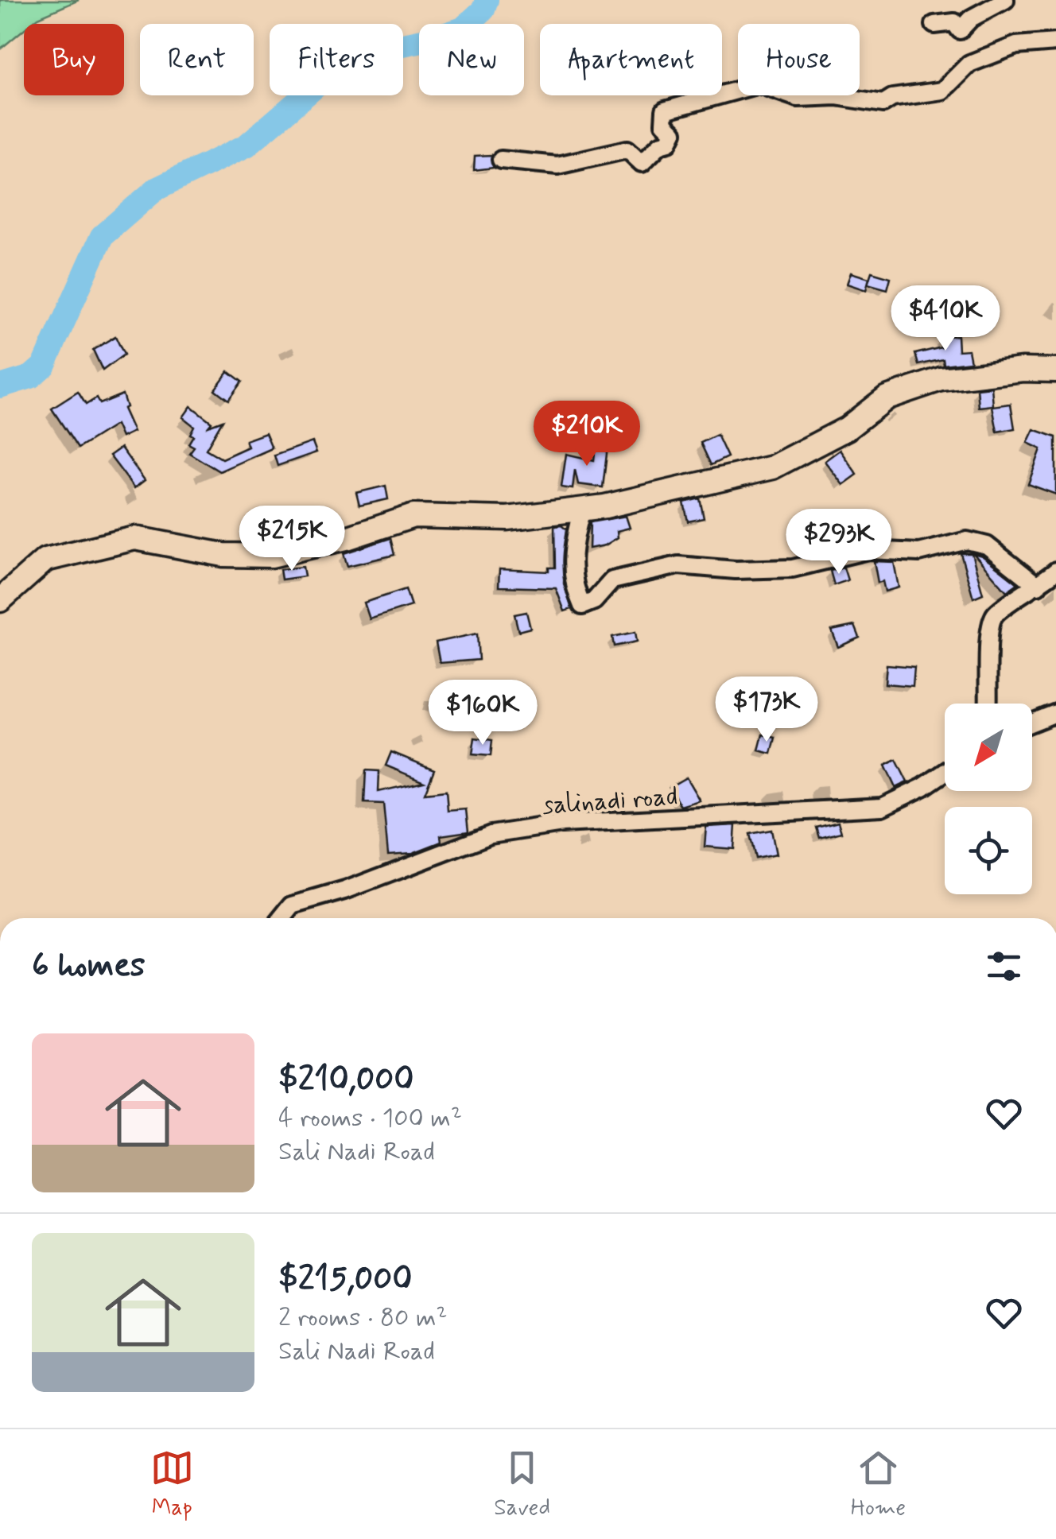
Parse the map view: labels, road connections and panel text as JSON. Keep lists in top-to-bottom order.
{
  "streets": {
    "street": ["salinadi road"]
  },
  "north": "bottom left",
  "page": {
    "chip": [
      "Buy",
      "Rent",
      "Filters",
      "New",
      "Apartment",
      "House"
    ],
    "price": [
      "$410K",
      "$210K",
      "$215K",
      "$293K",
      "$173K",
      "$160K"
    ],
    "heading": "6 homes",
    "list": [
      {
        "name": "$210,000",
        "note": "4 rooms · 100 m² · Sali Nadi Road"
      },
      {
        "name": "$215,000",
        "note": "2 rooms · 80 m² · Sali Nadi Road"
      }
    ],
    "tabs": ["Map", "Saved", "Home"]
  }
}
